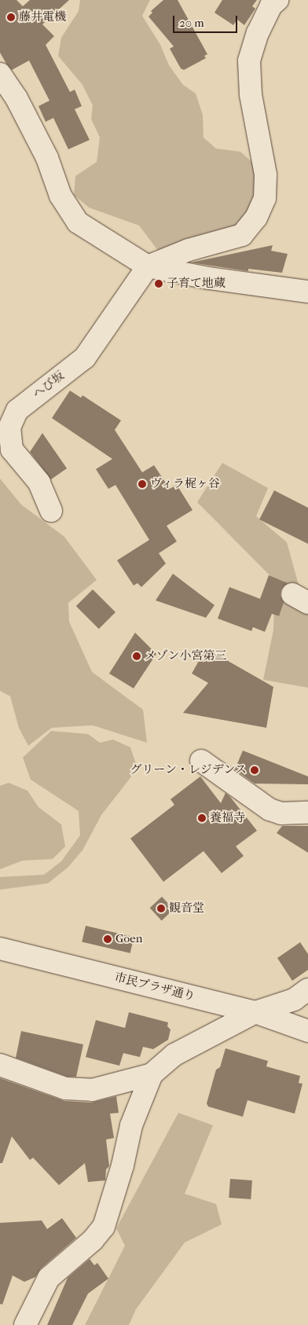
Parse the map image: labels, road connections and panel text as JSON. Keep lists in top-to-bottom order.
{
  "streets": {
    "street": ["へび坂", "市民プラザ通り"]
  },
  "places": [
    "藤井電機",
    "子育て地蔵",
    "ヴィラ梶ヶ谷",
    "メゾン小宮第三",
    "グリーン・レジデンス",
    "養福寺",
    "観音堂",
    "Goen"
  ],
  "scale_bar": "20 m"
}
